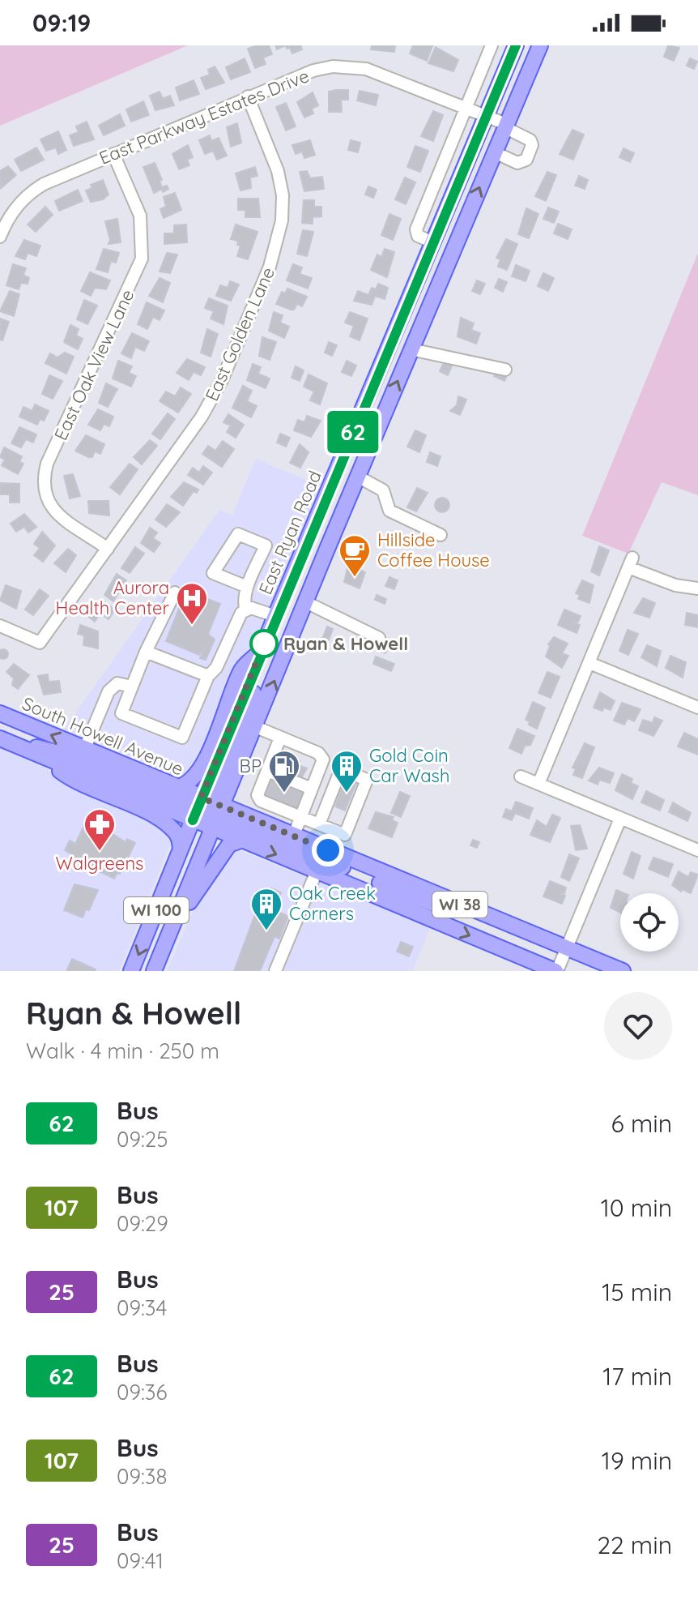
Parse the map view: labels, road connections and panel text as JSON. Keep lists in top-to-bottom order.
{
  "streets": {
    "main road": [
      "East Ryan Road",
      "South Howell Avenue",
      "WI 38",
      "WI 100"
    ],
    "street": ["East Parkway Estates Drive", "East Golden Lane", "East Oak View Lane"]
  },
  "crossings": [
    ["East Parkway Estates Drive", "East Golden Lane"],
    ["East Parkway Estates Drive", "East Oak View Lane"],
    ["East Parkway Estates Drive", "East Ryan Road"],
    ["East Parkway Estates Drive", "WI 100"],
    ["East Golden Lane", "East Oak View Lane"],
    ["South Howell Avenue", "WI 100"]
  ],
  "places": {
    "cafe": ["Hillside Coffee House"],
    "hospital": ["Aurora Health Center"],
    "other": ["Ryan & Howell"],
    "fuel station": ["BP"],
    "building": ["Gold Coin Car Wash", "Oak Creek Corners"],
    "pharmacy": ["Walgreens"]
  },
  "lines": ["bus line 62"],
  "page": {
    "status": "09:19",
    "on_map": "62",
    "heading": ["Ryan & Howell", "Walk · 4 min · 250 m"],
    "list": [
      {
        "mark": "62",
        "name": "Bus",
        "note": "09:25",
        "value": "6 min"
      },
      {
        "mark": "107",
        "name": "Bus",
        "note": "09:29",
        "value": "10 min"
      },
      {
        "mark": "25",
        "name": "Bus",
        "note": "09:34",
        "value": "15 min"
      },
      {
        "mark": "62",
        "name": "Bus",
        "note": "09:36",
        "value": "17 min"
      },
      {
        "mark": "107",
        "name": "Bus",
        "note": "09:38",
        "value": "19 min"
      },
      {
        "mark": "25",
        "name": "Bus",
        "note": "09:41",
        "value": "22 min"
      }
    ]
  }
}
